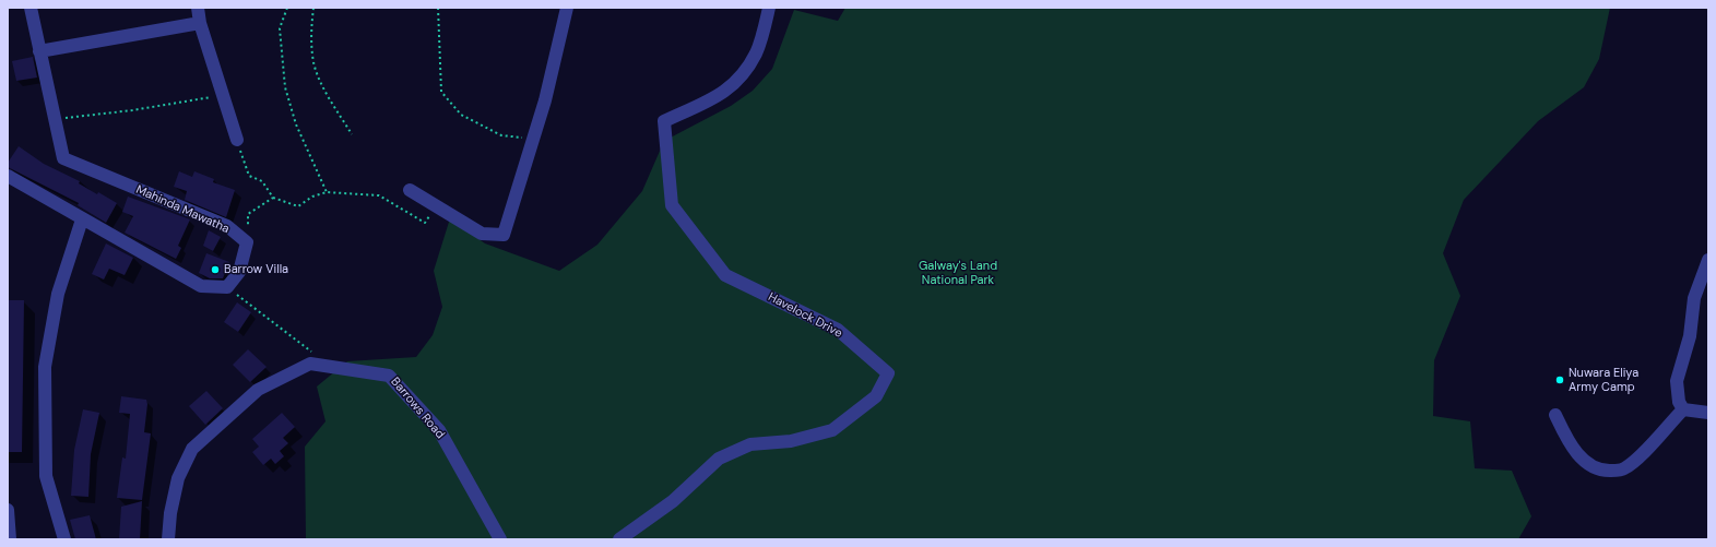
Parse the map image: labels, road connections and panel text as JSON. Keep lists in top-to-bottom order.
{
  "streets": {
    "street": ["Mahinda Mawatha", "Havelock Drive", "Barrows Road"]
  },
  "parks": ["Galway's Land National Park"],
  "places": ["Barrow Villa", "Nuwara Eliya Army Camp"]
}
